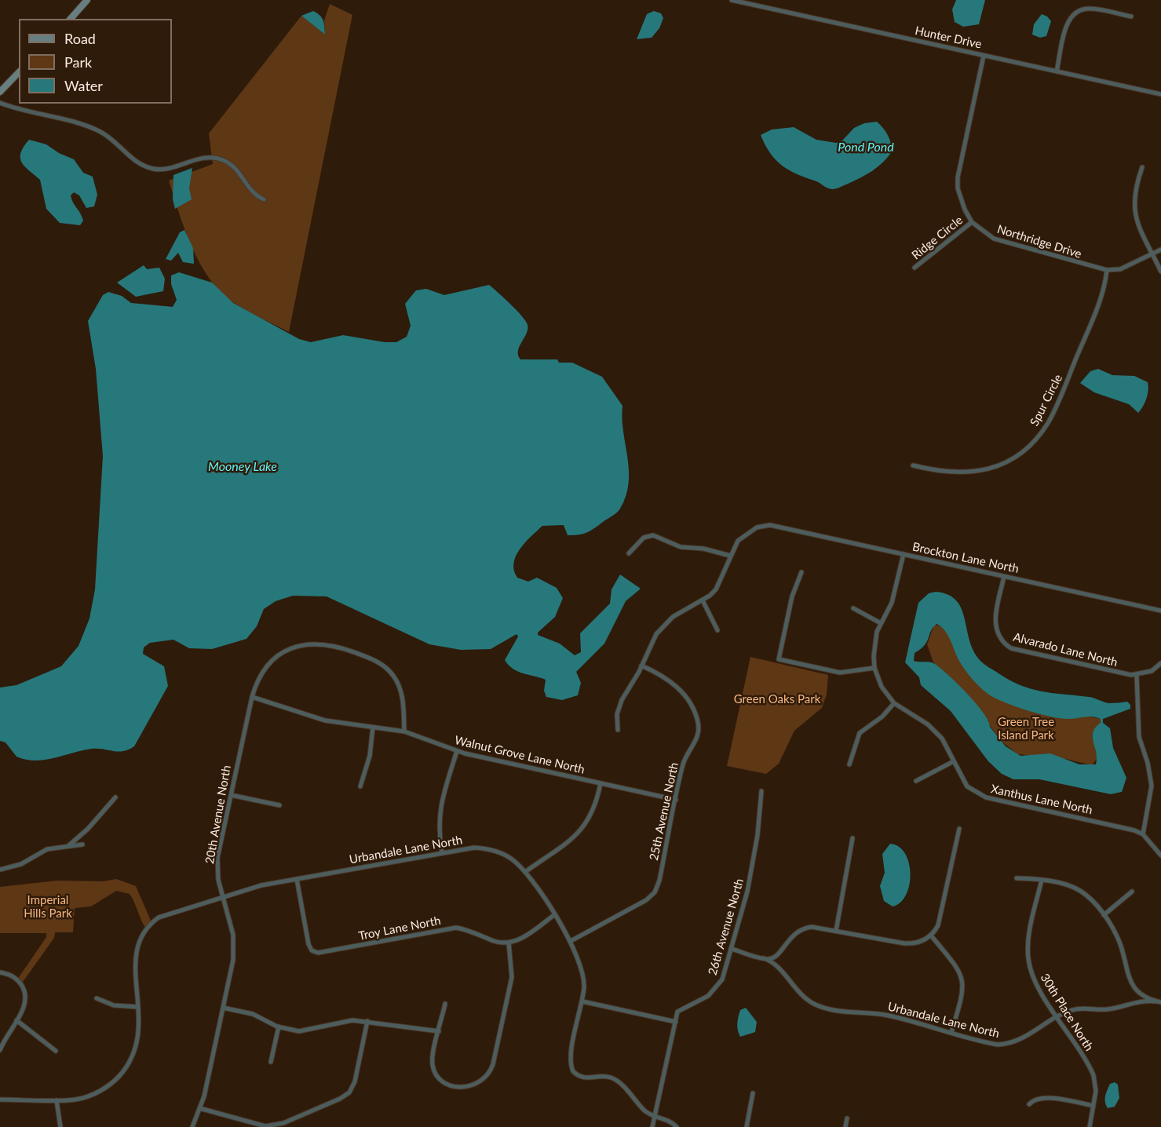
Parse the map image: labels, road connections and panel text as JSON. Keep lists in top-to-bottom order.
{
  "streets": {
    "street": [
      "Hunter Drive",
      "Ridge Circle",
      "Northridge Drive",
      "Spur Circle",
      "Brockton Lane North",
      "Alvarado Lane North",
      "Walnut Grove Lane North",
      "Xanthus Lane North",
      "25th Avenue North",
      "20th Avenue North",
      "Urbandale Lane North",
      "26th Avenue North",
      "Troy Lane North",
      "30th Place North"
    ]
  },
  "crossings": [
    ["Hunter Drive", "Northridge Drive"],
    ["Ridge Circle", "Northridge Drive"],
    ["Northridge Drive", "Spur Circle"],
    ["Brockton Lane North", "Alvarado Lane North"],
    ["Walnut Grove Lane North", "25th Avenue North"],
    ["Walnut Grove Lane North", "20th Avenue North"],
    ["25th Avenue North", "Urbandale Lane North"],
    ["20th Avenue North", "Urbandale Lane North"],
    ["Urbandale Lane North", "26th Avenue North"],
    ["Urbandale Lane North", "Troy Lane North"],
    ["Urbandale Lane North", "30th Place North"]
  ],
  "water": ["Pond Pond", "Mooney Lake"],
  "parks": ["Green Oaks Park", "Green Tree Island Park", "Imperial Hills Park"],
  "legend": ["Road", "Park", "Water"]
}
